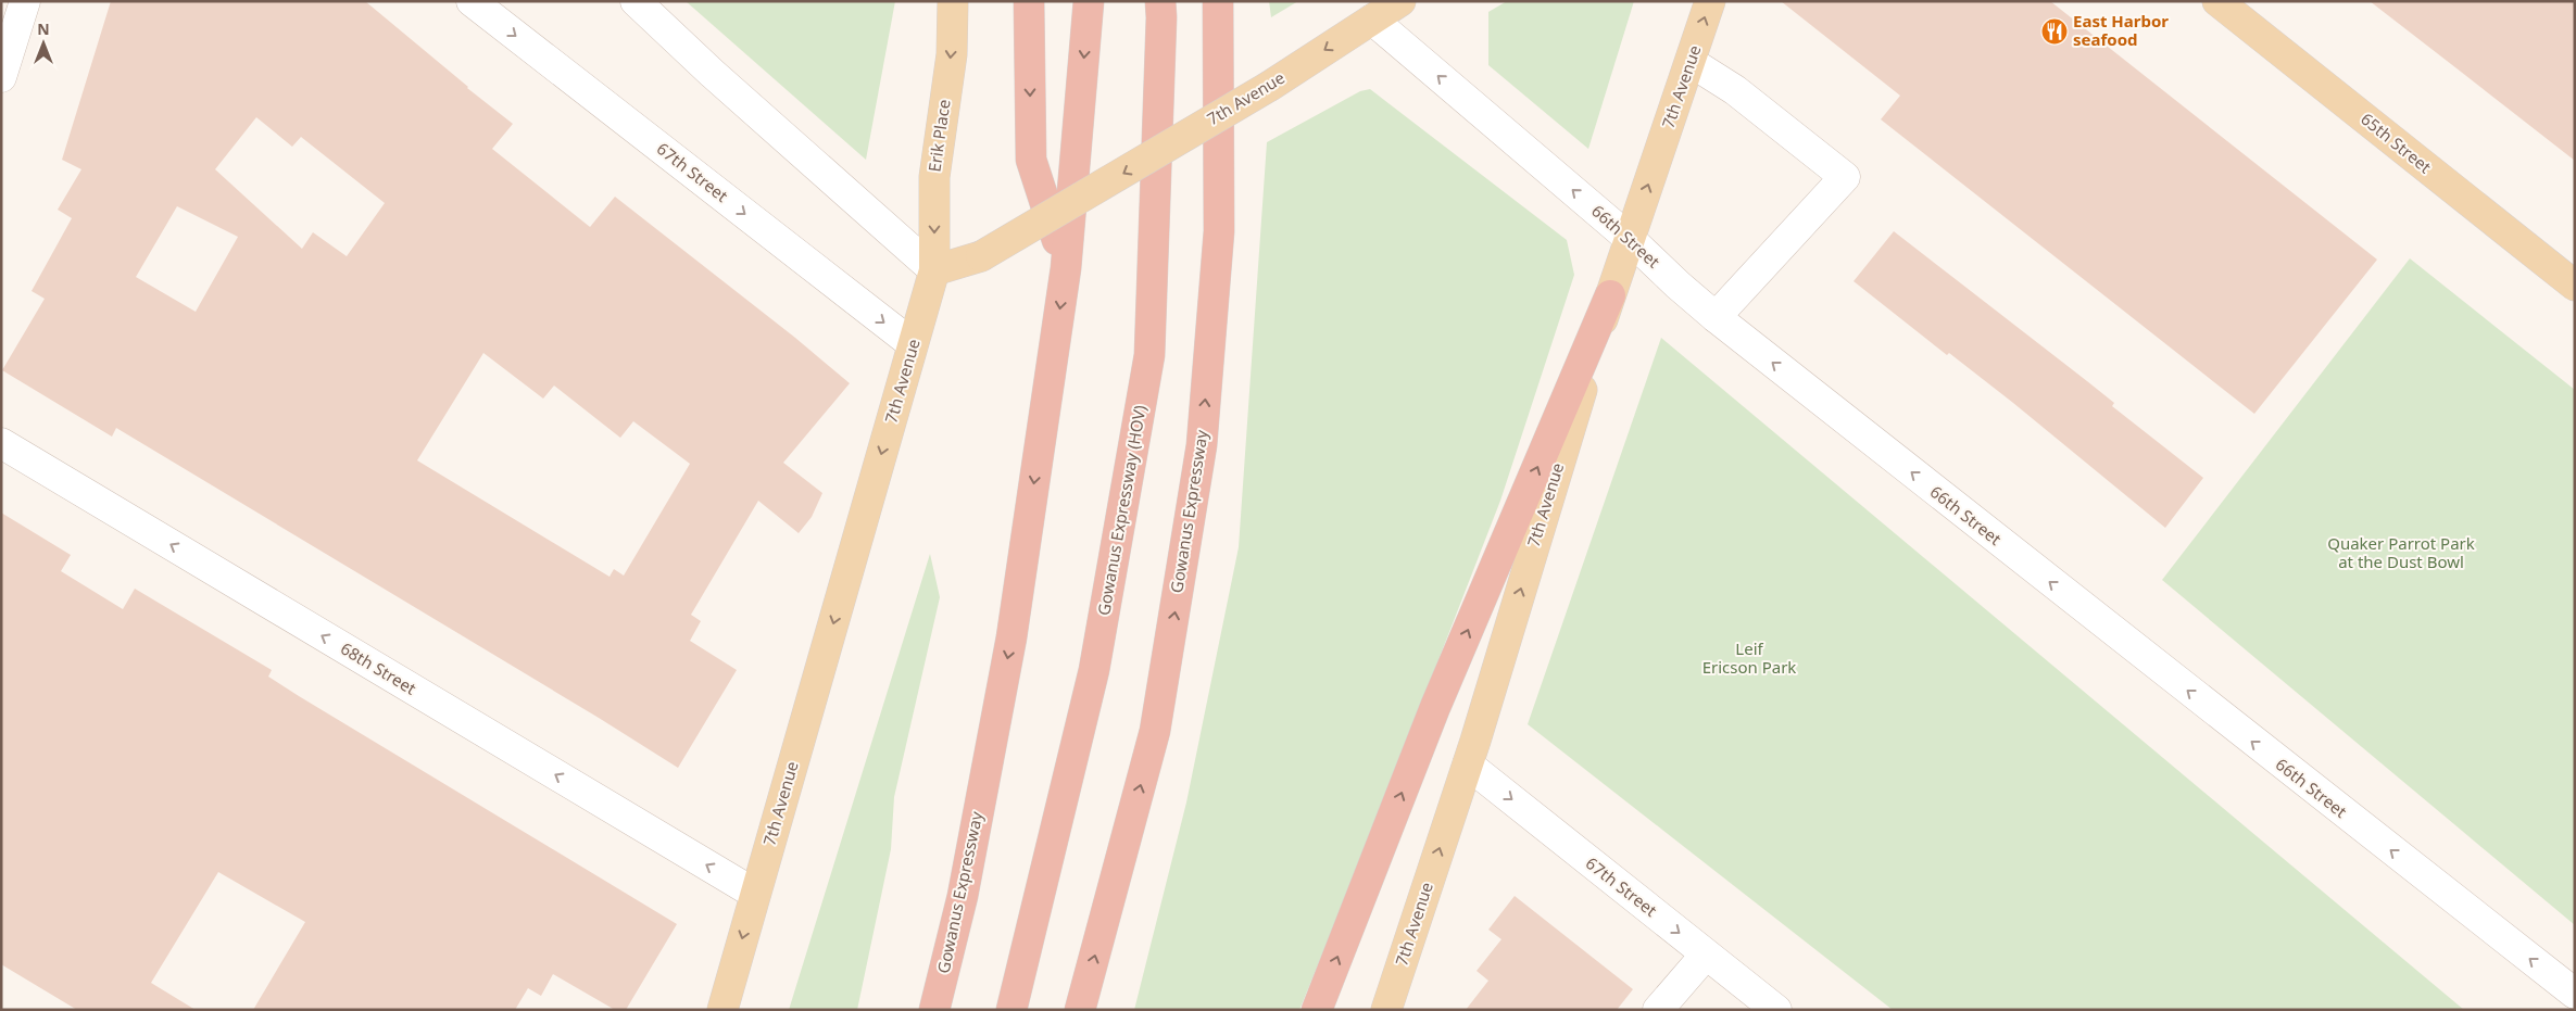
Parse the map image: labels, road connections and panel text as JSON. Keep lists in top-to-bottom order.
{
  "streets": {
    "highway": ["Gowanus Expressway (HOV)", "Gowanus Expressway"],
    "main road": ["7th Avenue", "Erik Place", "65th Street"],
    "street": ["67th Street", "66th Street", "68th Street"]
  },
  "crossings": [
    ["7th Avenue", "Erik Place"],
    ["7th Avenue", "67th Street"],
    ["7th Avenue", "66th Street"],
    ["7th Avenue", "68th Street"]
  ],
  "one_way": ["Erik Place", "66th Street", "68th Street"],
  "parks": ["Quaker Parrot Park at the Dust Bowl", "Leif Ericson Park"],
  "places": {
    "restaurant": ["East Harbor seafood"]
  },
  "north": "top"
}
